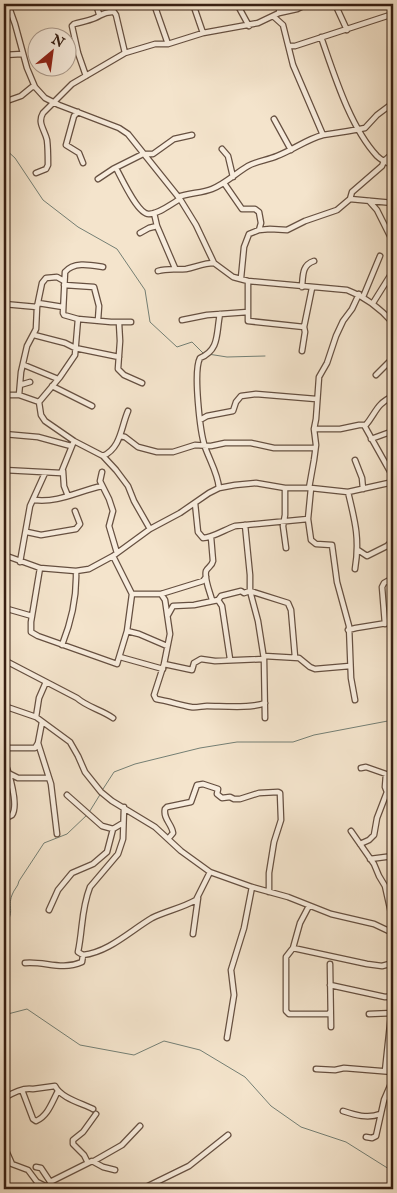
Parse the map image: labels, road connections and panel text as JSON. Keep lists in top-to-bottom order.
{
  "north": "top right"
}
